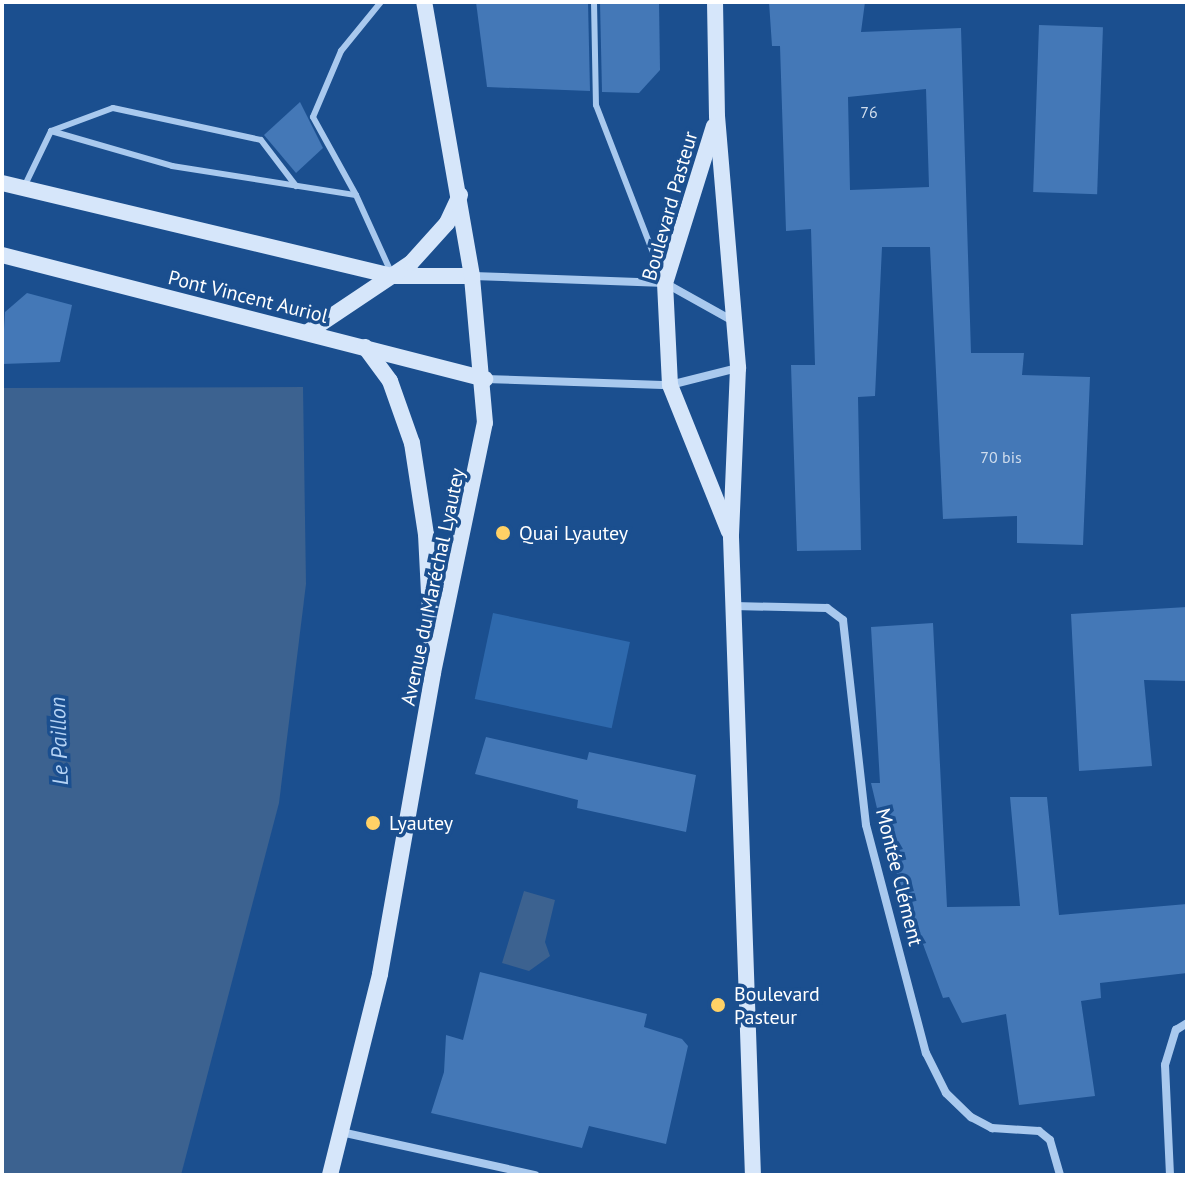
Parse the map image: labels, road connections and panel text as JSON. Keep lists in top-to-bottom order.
{
  "streets": {
    "main road": ["Boulevard Pasteur", "Pont Vincent Auriol", "Avenue du Maréchal Lyautey"],
    "street": ["Montée Clément"]
  },
  "crossings": [
    ["Boulevard Pasteur", "Montée Clément"],
    ["Pont Vincent Auriol", "Avenue du Maréchal Lyautey"]
  ],
  "water": ["Le Paillon"],
  "places": ["Quai Lyautey", "Lyautey", "Boulevard Pasteur"],
  "house_numbers": ["76", "70 bis"]
}
